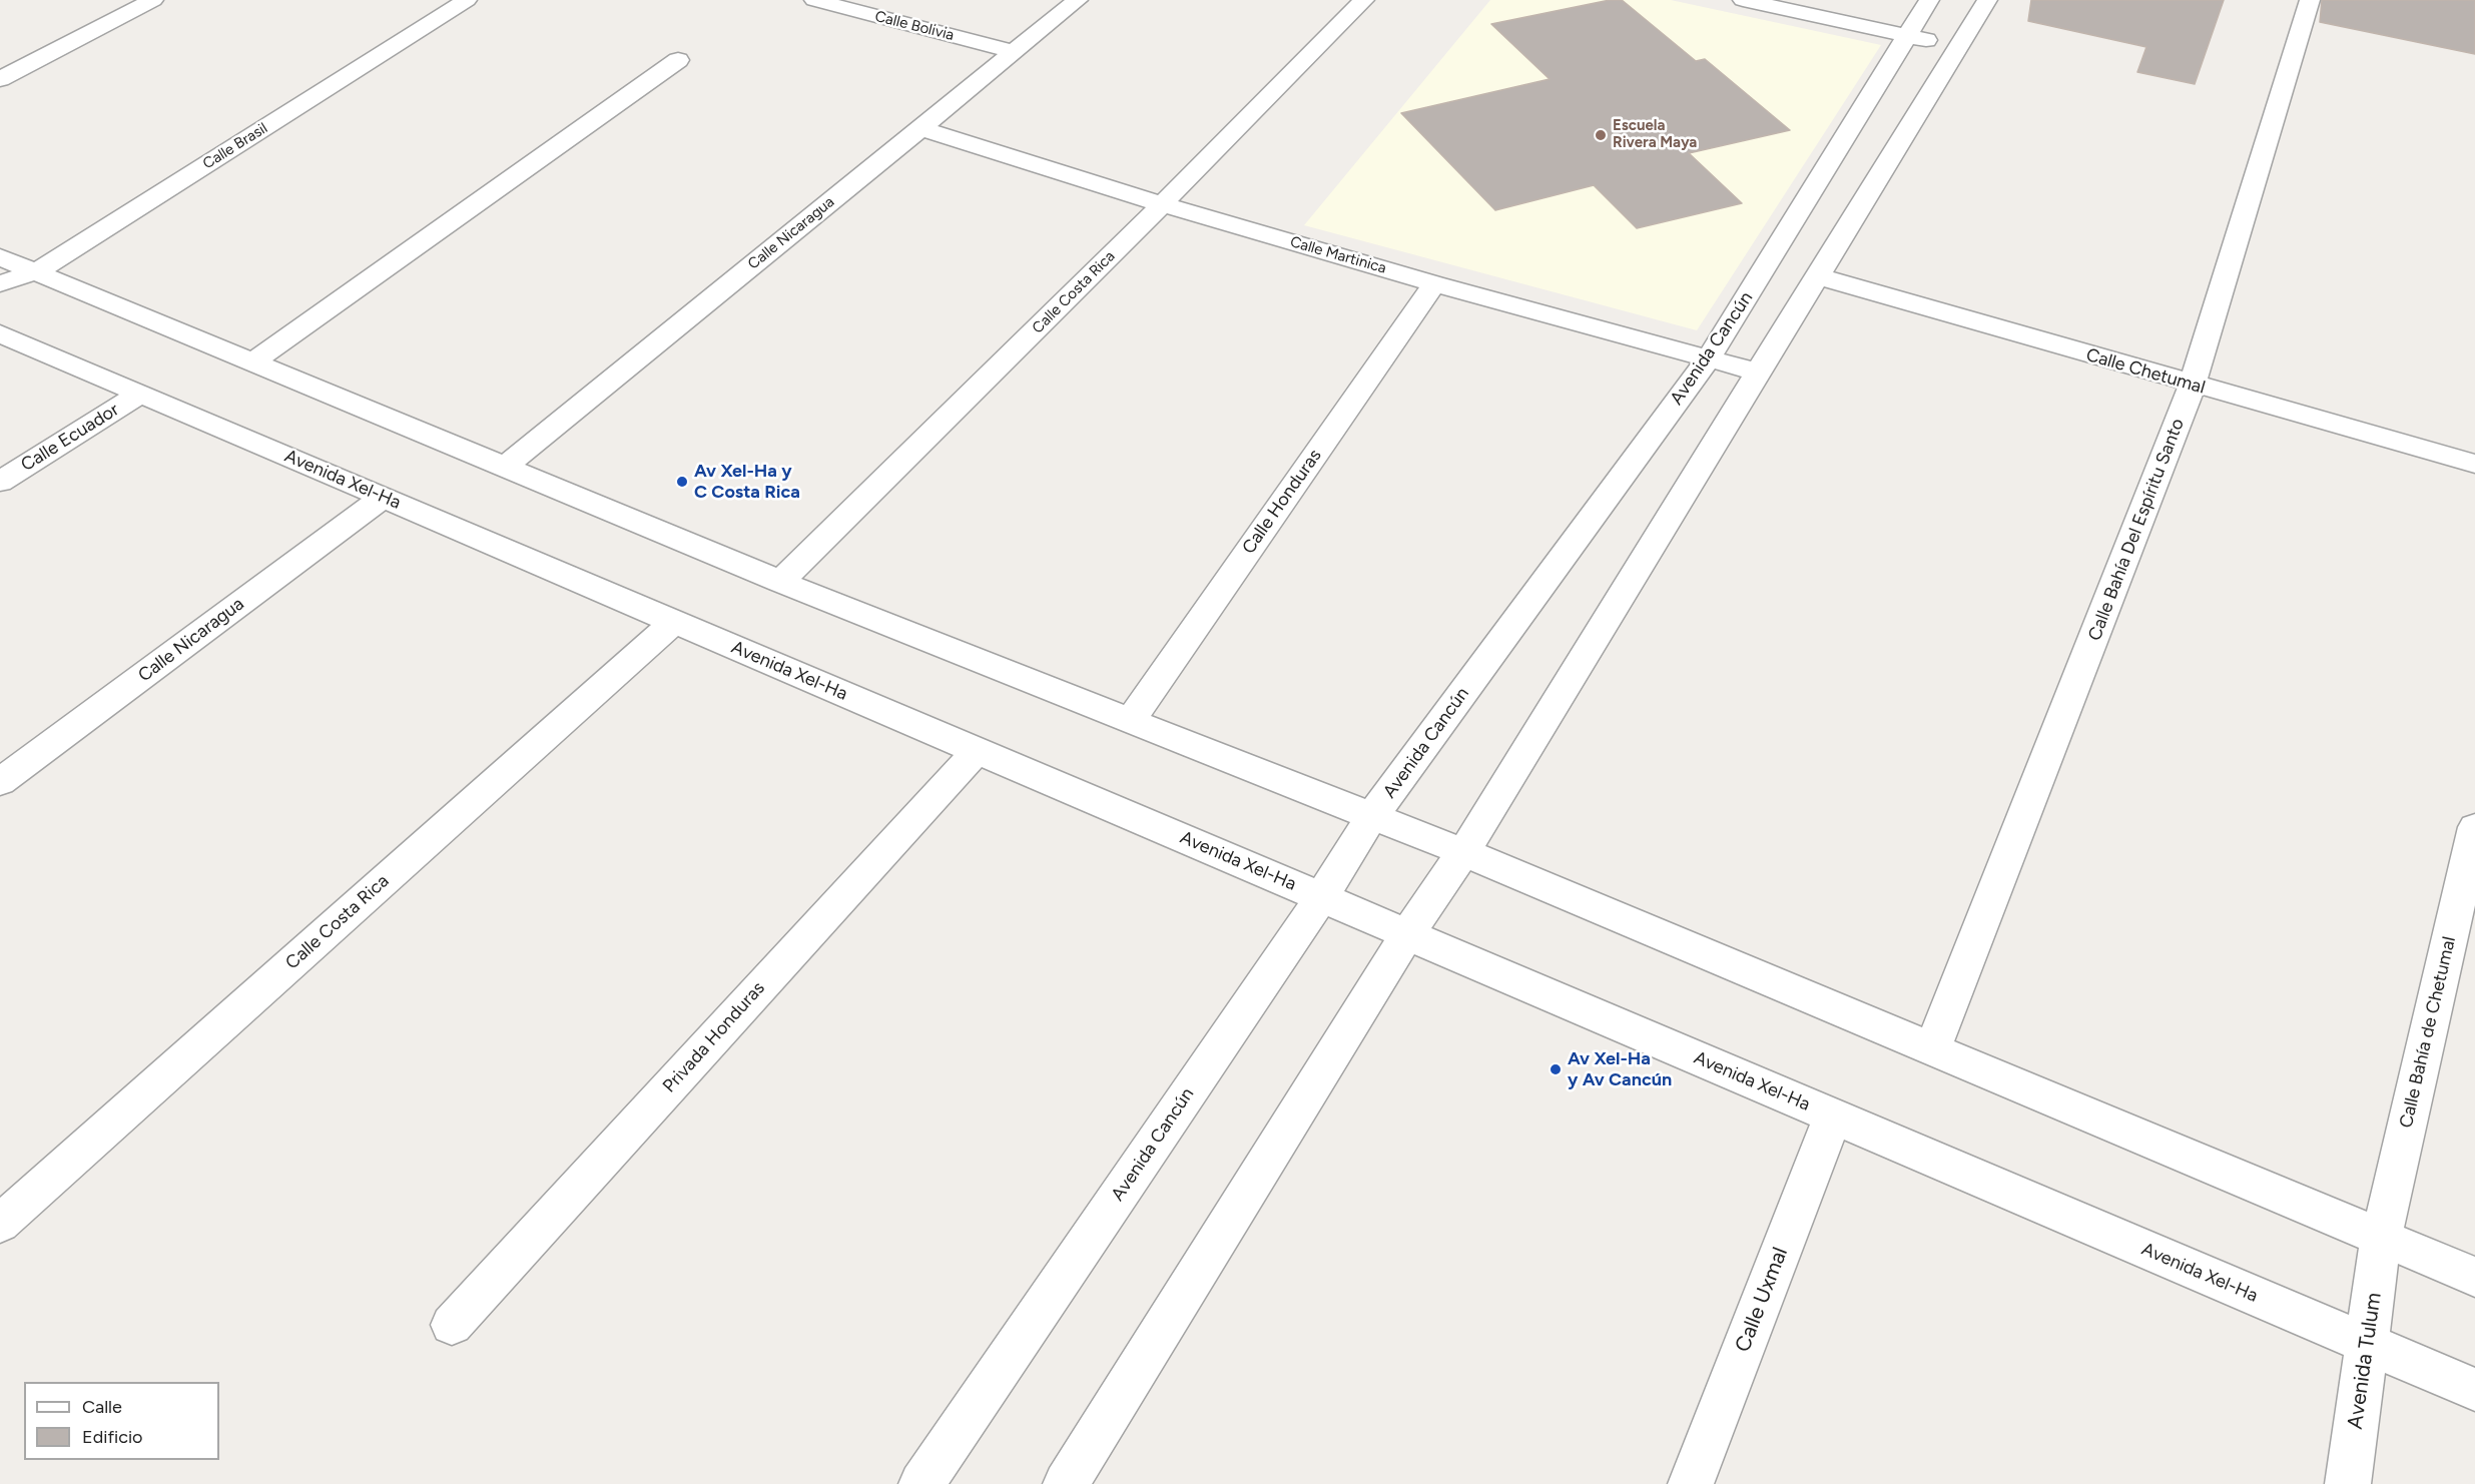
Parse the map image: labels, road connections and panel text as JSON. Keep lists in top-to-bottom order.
{
  "streets": {
    "street": [
      "Calle Bolivia",
      "Calle Brasil",
      "Calle Nicaragua",
      "Calle Martinica",
      "Calle Costa Rica",
      "Avenida Cancún",
      "Calle Chetumal",
      "Calle Ecuador",
      "Avenida Xel-Ha",
      "Calle Honduras",
      "Calle Bahía Del Espíritu Santo",
      "Calle Bahía de Chetumal",
      "Privada Honduras",
      "Calle Uxmal",
      "Avenida Tulum"
    ]
  },
  "crossings": [
    ["Calle Bolivia", "Calle Nicaragua"],
    ["Calle Nicaragua", "Calle Martinica"],
    ["Calle Nicaragua", "Avenida Xel-Ha"],
    ["Calle Martinica", "Calle Costa Rica"],
    ["Calle Martinica", "Avenida Cancún"],
    ["Calle Martinica", "Calle Honduras"],
    ["Calle Costa Rica", "Avenida Xel-Ha"],
    ["Avenida Cancún", "Avenida Xel-Ha"],
    ["Calle Chetumal", "Calle Bahía Del Espíritu Santo"],
    ["Calle Ecuador", "Avenida Xel-Ha"],
    ["Avenida Xel-Ha", "Privada Honduras"],
    ["Avenida Xel-Ha", "Calle Uxmal"],
    ["Avenida Xel-Ha", "Avenida Tulum"],
    ["Calle Bahía de Chetumal", "Avenida Tulum"]
  ],
  "places": ["Escuela Rivera Maya", "Av Xel-Ha y C Costa Rica", "Av Xel-Ha y Av Cancún"],
  "legend": ["Calle", "Edificio"]
}
